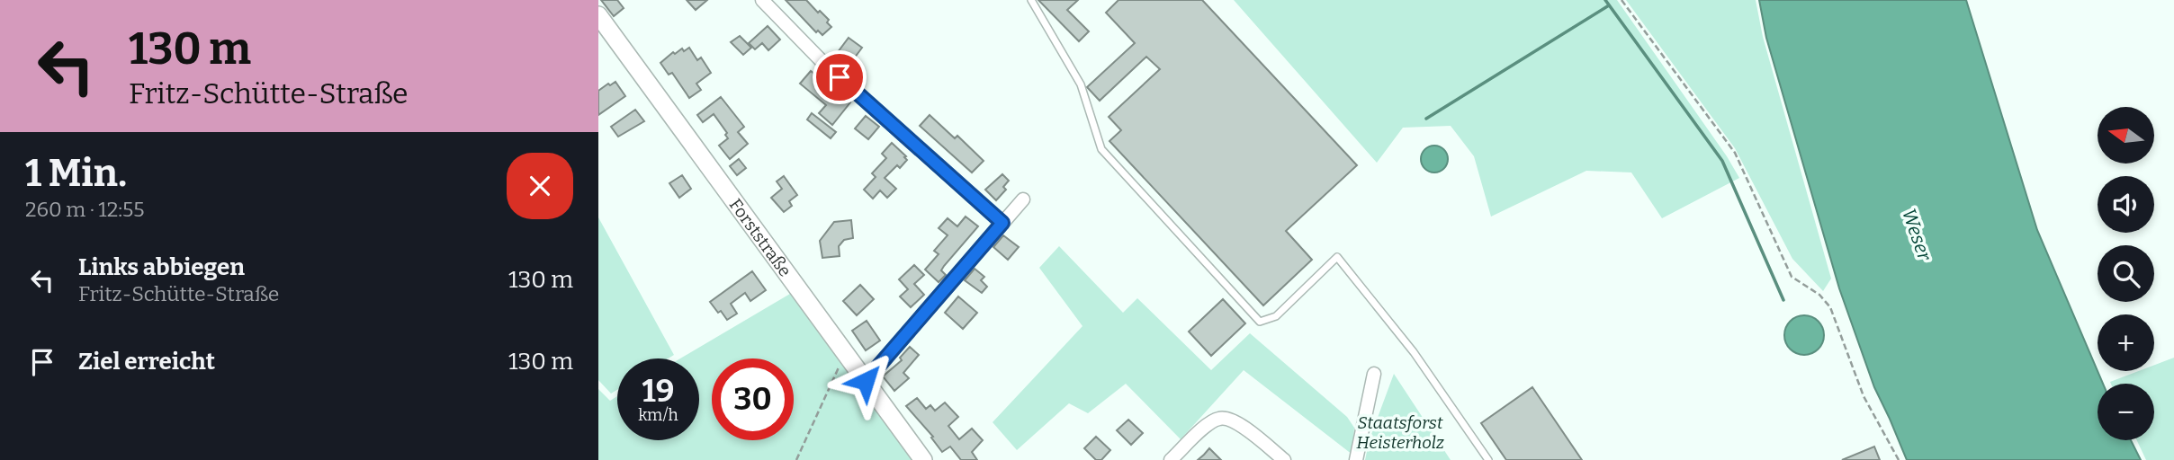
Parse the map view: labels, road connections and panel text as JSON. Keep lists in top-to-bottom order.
{
  "streets": {
    "street": ["Forststraße"]
  },
  "water": ["Weser"],
  "parks": ["Staatsforst Heisterholz"],
  "north": "left",
  "page": {
    "turn": ["130 m", "Fritz-Schütte-Straße"],
    "map_buttons": ["+", "−"],
    "heading": ["1 Min.", "260 m · 12:55"],
    "list": [
      {
        "name": "Links abbiegen",
        "note": "Fritz-Schütte-Straße",
        "value": "130 m"
      },
      {
        "name": "Ziel erreicht",
        "value": "130 m"
      }
    ],
    "speed": "19 km/h",
    "limit": "30"
  }
}
